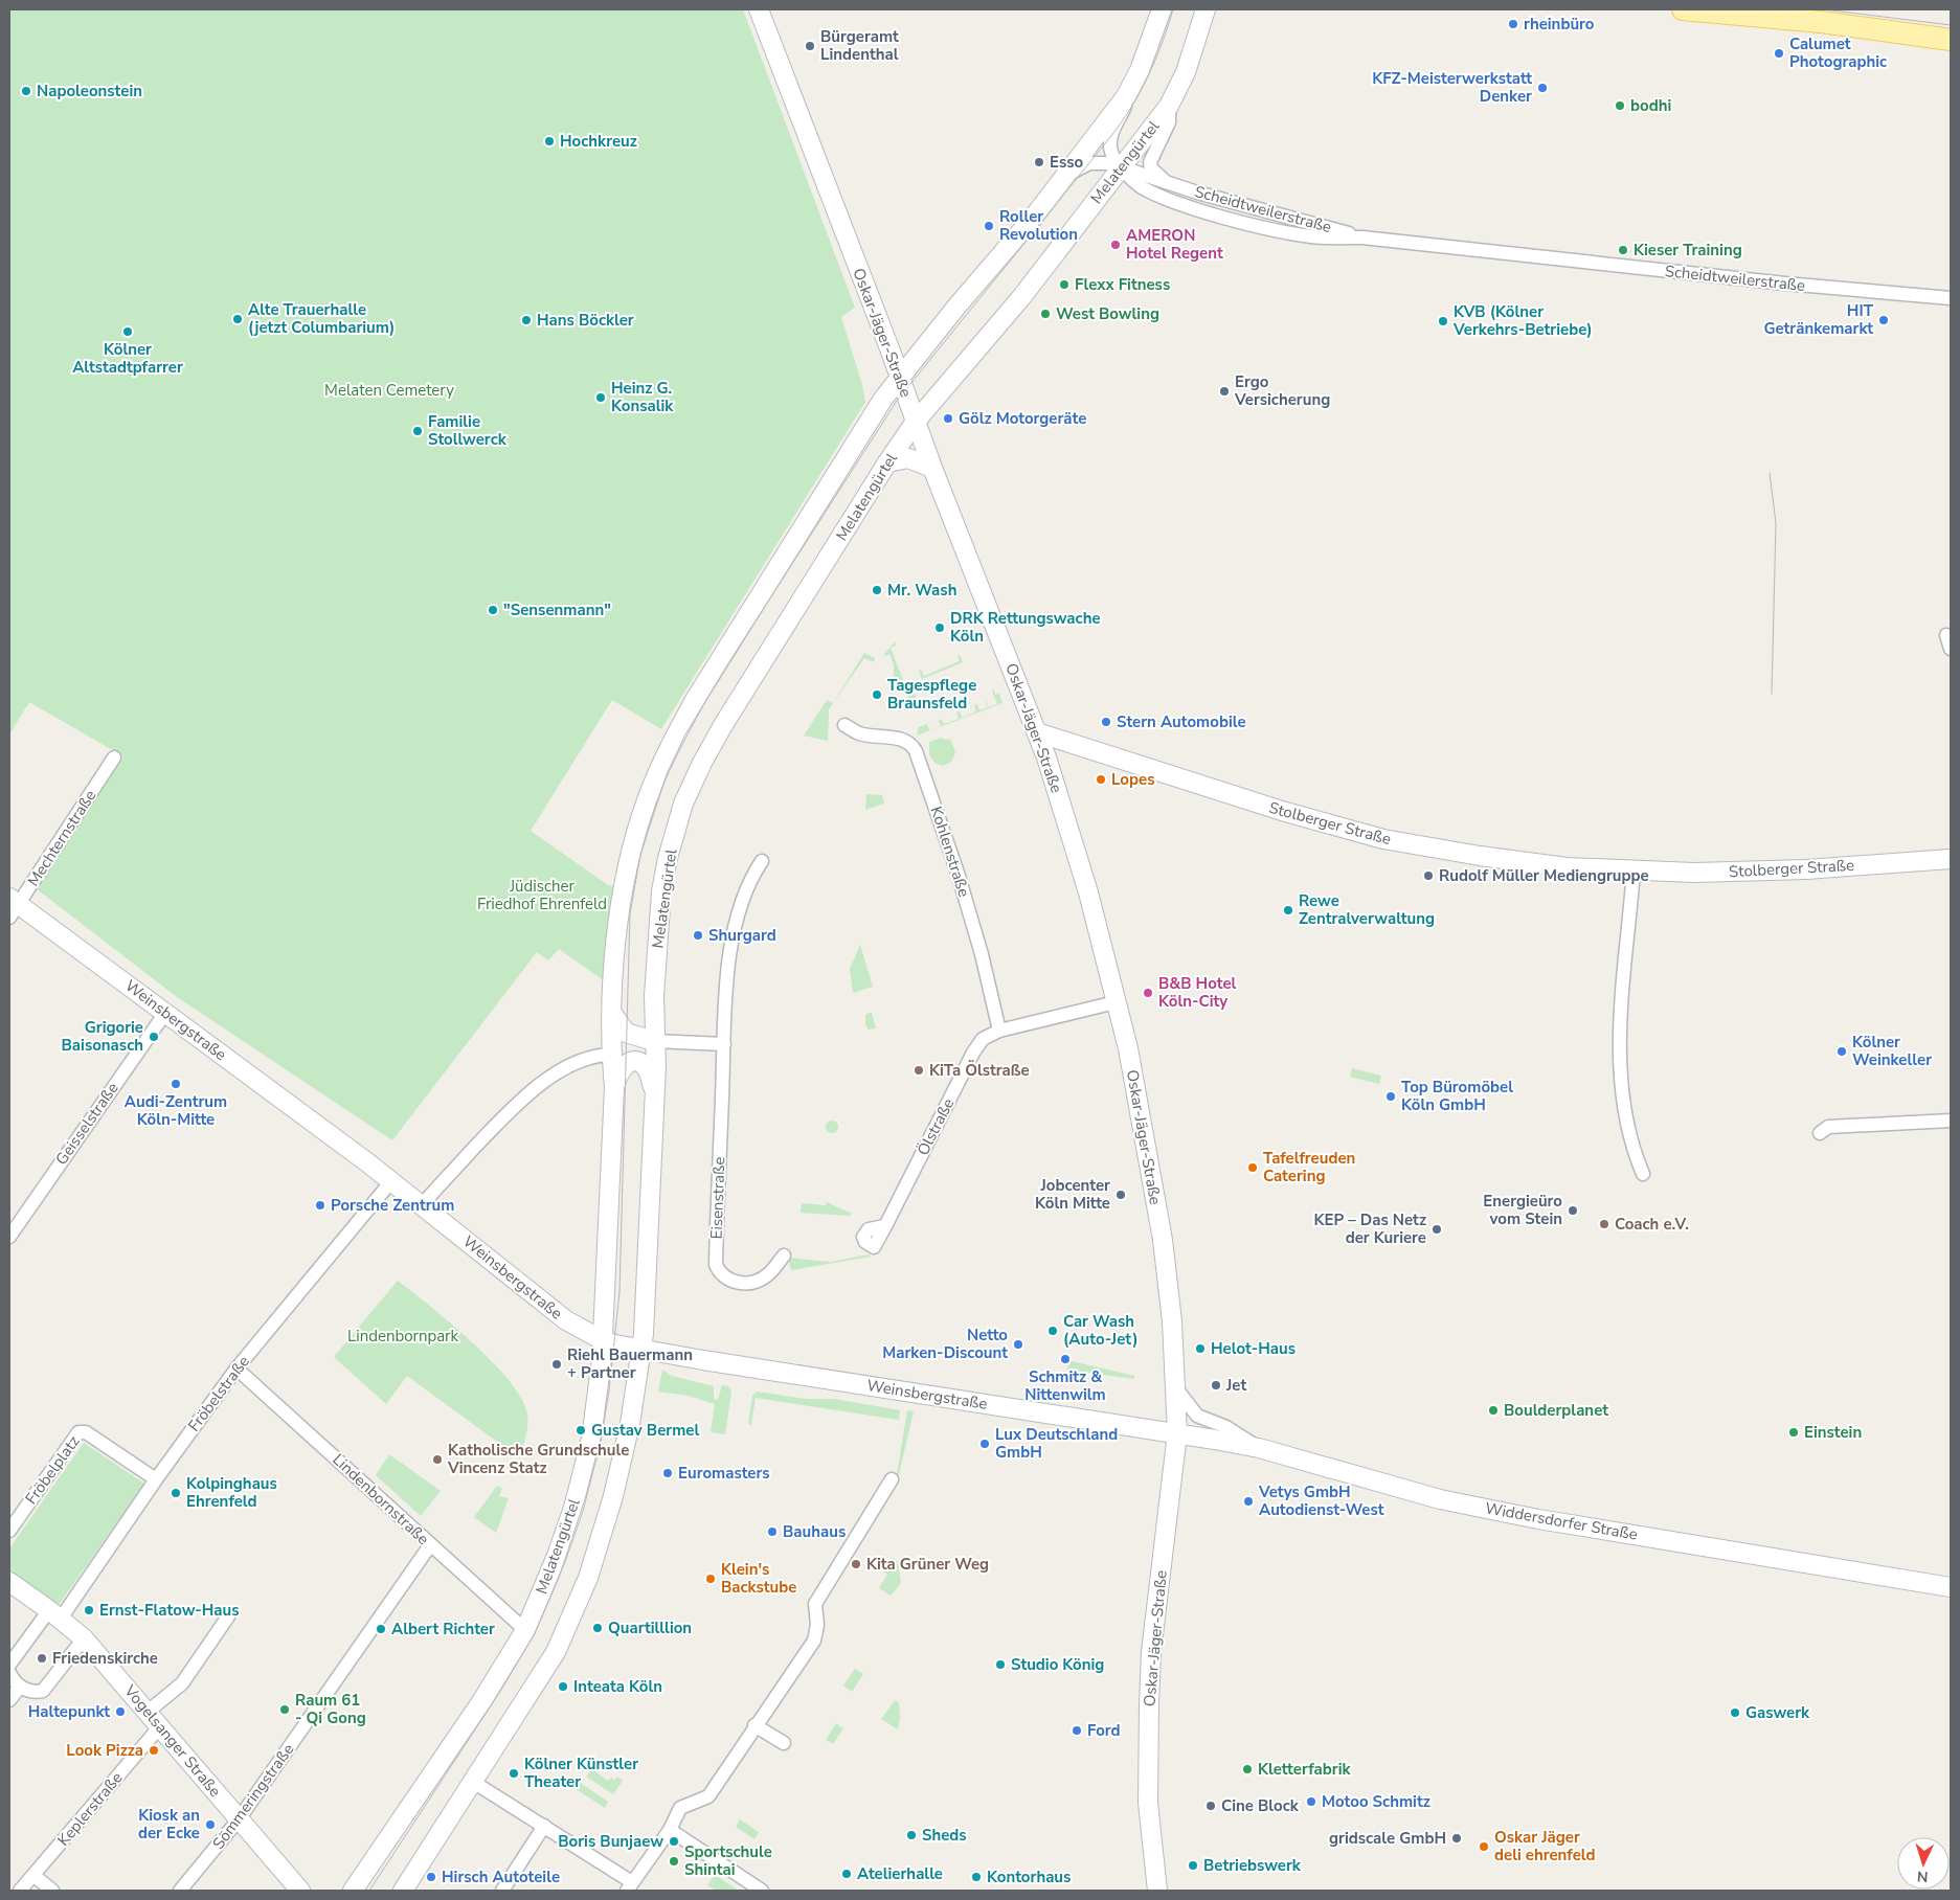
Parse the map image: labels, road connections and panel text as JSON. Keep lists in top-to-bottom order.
{
  "streets": {
    "main road": [
      "Melatengürtel",
      "Oskar-Jäger-Straße",
      "Stolberger Straße",
      "Weinsbergstraße",
      "Widdersdorfer Straße",
      "Vogelsanger Straße"
    ],
    "street": [
      "Scheidtweilerstraße",
      "Mechternstraße",
      "Kohlenstraße",
      "Geisselstraße",
      "Ölstraße",
      "Eisenstraße",
      "Fröbelstraße",
      "Fröbelplatz",
      "Lindenbornstraße",
      "Sömmeringstraße",
      "Keplerstraße"
    ]
  },
  "crossings": [
    ["Melatengürtel", "Scheidtweilerstraße"],
    ["Melatengürtel", "Oskar-Jäger-Straße"],
    ["Melatengürtel", "Weinsbergstraße"],
    ["Melatengürtel", "Lindenbornstraße"],
    ["Oskar-Jäger-Straße", "Stolberger Straße"],
    ["Oskar-Jäger-Straße", "Weinsbergstraße"],
    ["Oskar-Jäger-Straße", "Ölstraße"],
    ["Oskar-Jäger-Straße", "Widdersdorfer Straße"],
    ["Mechternstraße", "Weinsbergstraße"],
    ["Kohlenstraße", "Ölstraße"],
    ["Weinsbergstraße", "Geisselstraße"],
    ["Weinsbergstraße", "Fröbelstraße"],
    ["Weinsbergstraße", "Widdersdorfer Straße"],
    ["Fröbelstraße", "Fröbelplatz"],
    ["Fröbelstraße", "Lindenbornstraße"],
    ["Fröbelstraße", "Vogelsanger Straße"],
    ["Lindenbornstraße", "Sömmeringstraße"],
    ["Vogelsanger Straße", "Sömmeringstraße"],
    ["Vogelsanger Straße", "Keplerstraße"]
  ],
  "parks": ["Melaten Cemetery", "Jüdischer Friedhof Ehrenfeld", "Lindenbornpark"],
  "places": [
    "rheinbüro",
    "Bürgeramt Lindenthal",
    "Calumet Photographic",
    "KFZ-Meisterwerkstatt Denker",
    "Napoleonstein",
    "bodhi",
    "Hochkreuz",
    "Esso",
    "Roller Revolution",
    "AMERON Hotel Regent",
    "Kieser Training",
    "Flexx Fitness",
    "West Bowling",
    "Alte Trauerhalle (jetzt Columbarium)",
    "Hans Böckler",
    "HIT Getränkemarkt",
    "KVB (Kölner Verkehrs-Betriebe)",
    "Kölner Altstadtpfarrer",
    "Ergo Versicherung",
    "Heinz G. Konsalik",
    "Gölz Motorgeräte",
    "Familie Stollwerck",
    "Mr. Wash",
    "\"Sensenmann\"",
    "DRK Rettungswache Köln",
    "Tagespflege Braunsfeld",
    "Stern Automobile",
    "Lopes",
    "Rudolf Müller Mediengruppe",
    "Rewe Zentralverwaltung",
    "Shurgard",
    "B&B Hotel Köln-City",
    "Grigorie Baisonasch",
    "Kölner Weinkeller",
    "KiTa Ölstraße",
    "Audi-Zentrum Köln-Mitte",
    "Top Büromöbel Köln GmbH",
    "Tafelfreuden Catering",
    "Jobcenter Köln Mitte",
    "Porsche Zentrum",
    "Energieüro vom Stein",
    "Coach e.V.",
    "KEP – Das Netz der Kuriere",
    "Car Wash (Auto-Jet)",
    "Netto Marken-Discount",
    "Helot-Haus",
    "Schmitz & Nittenwilm",
    "Riehl Bauermann + Partner",
    "Jet",
    "Boulderplanet",
    "Gustav Bermel",
    "Einstein",
    "Lux Deutschland GmbH",
    "Katholische Grundschule Vincenz Statz",
    "Euromasters",
    "Kolpinghaus Ehrenfeld",
    "Vetys GmbH Autodienst-West",
    "Bauhaus",
    "Kita Grüner Weg",
    "Klein's Backstube",
    "Ernst-Flatow-Haus",
    "Quartilllion",
    "Albert Richter",
    "Friedenskirche",
    "Studio König",
    "Inteata Köln",
    "Raum 61 - Qi Gong",
    "Haltepunkt",
    "Gaswerk",
    "Ford",
    "Look Pizza",
    "Kletterfabrik",
    "Kölner Künstler Theater",
    "Motoo Schmitz",
    "Cine Block",
    "Kiosk an der Ecke",
    "Sheds",
    "gridscale GmbH",
    "Boris Bunjaew",
    "Oskar Jäger deli ehrenfeld",
    "Sportschule Shintai",
    "Betriebswerk",
    "Atelierhalle",
    "Hirsch Autoteile",
    "Kontorhaus"
  ],
  "north": "bottom"
}
